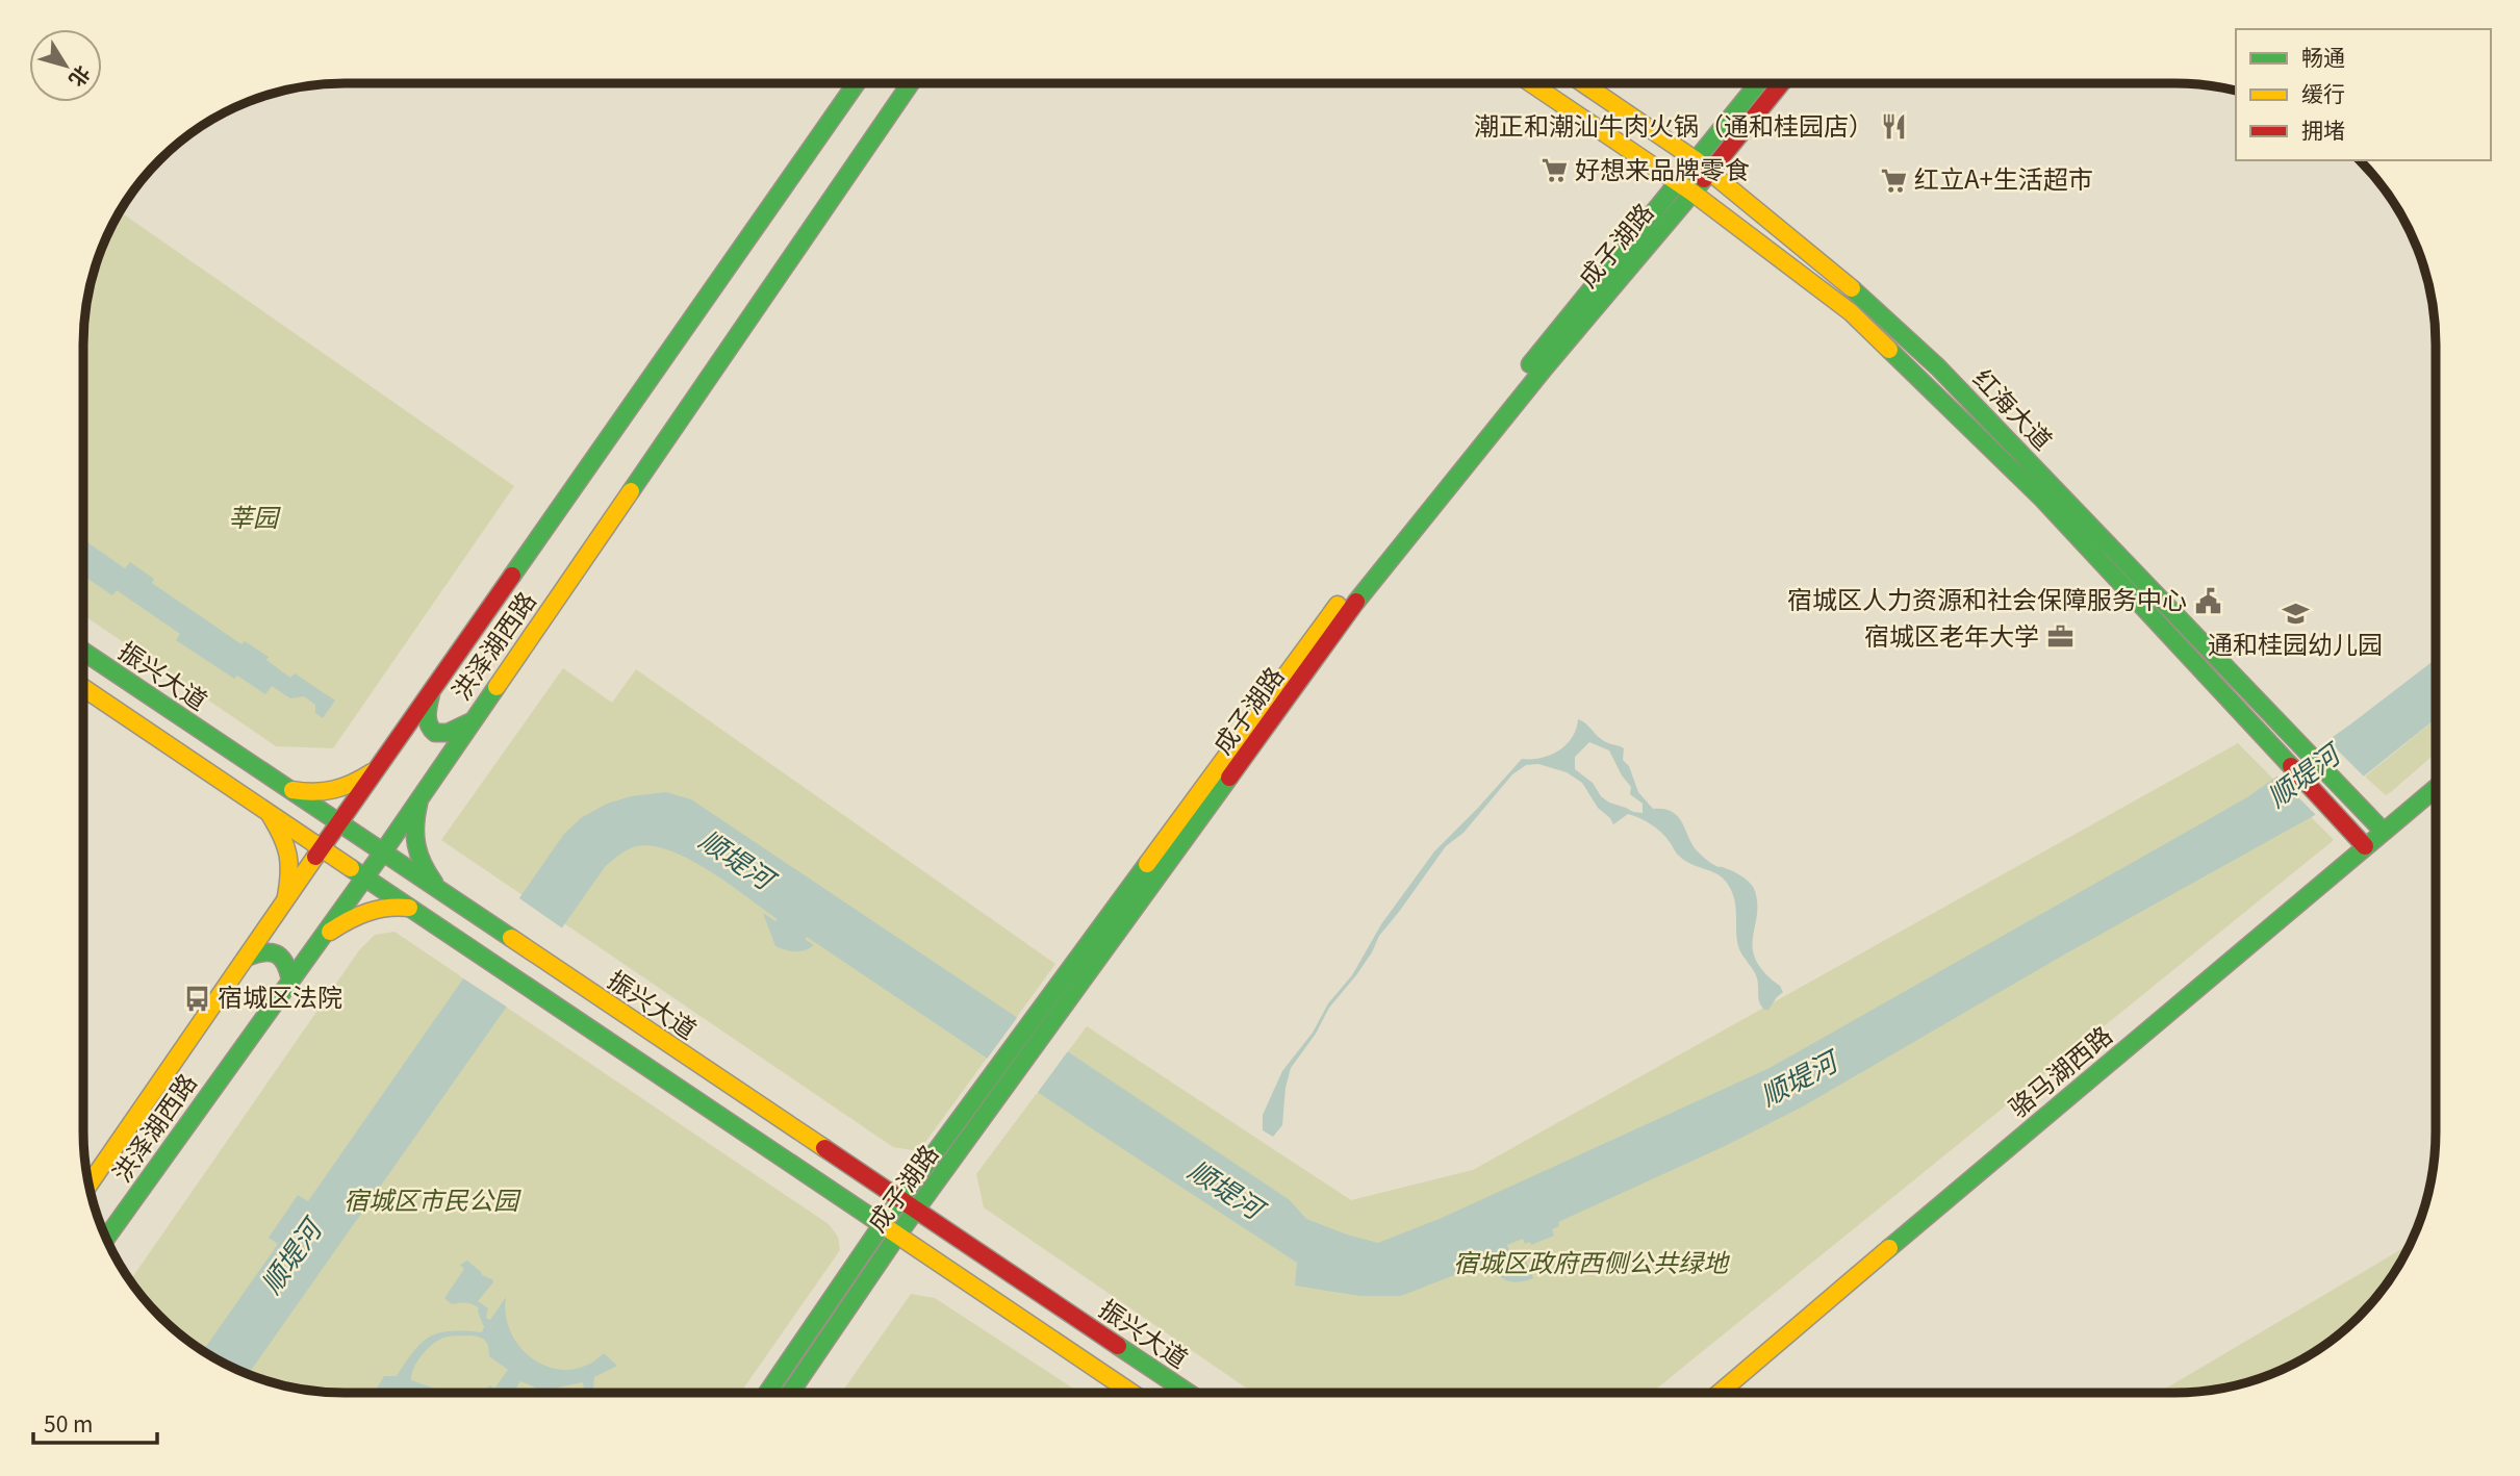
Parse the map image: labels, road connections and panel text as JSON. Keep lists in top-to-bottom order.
{
  "streets": {
    "main road": [
      "成子湖路",
      "红海大道",
      "洪泽湖西路",
      "振兴大道",
      "骆马湖西路"
    ]
  },
  "crossings": [
    ["成子湖路", "红海大道"],
    ["成子湖路", "振兴大道"],
    ["红海大道", "骆马湖西路"],
    ["洪泽湖西路", "振兴大道"]
  ],
  "water": ["顺堤河"],
  "parks": ["莘园", "宿城区市民公园", "宿城区政府西侧公共绿地"],
  "places": {
    "restaurant": ["潮正和潮汕牛肉火锅（通和桂园店）"],
    "supermarket": ["好想来品牌零食", "红立A+生活超市"],
    "public building": ["宿城区人力资源和社会保障服务中心"],
    "school or university": ["通和桂园幼儿园"],
    "office": ["宿城区老年大学"],
    "bus stop": ["宿城区法院"]
  },
  "legend": ["畅通", "缓行", "拥堵"],
  "scale_bar": "50 m",
  "north": "bottom right"
}
